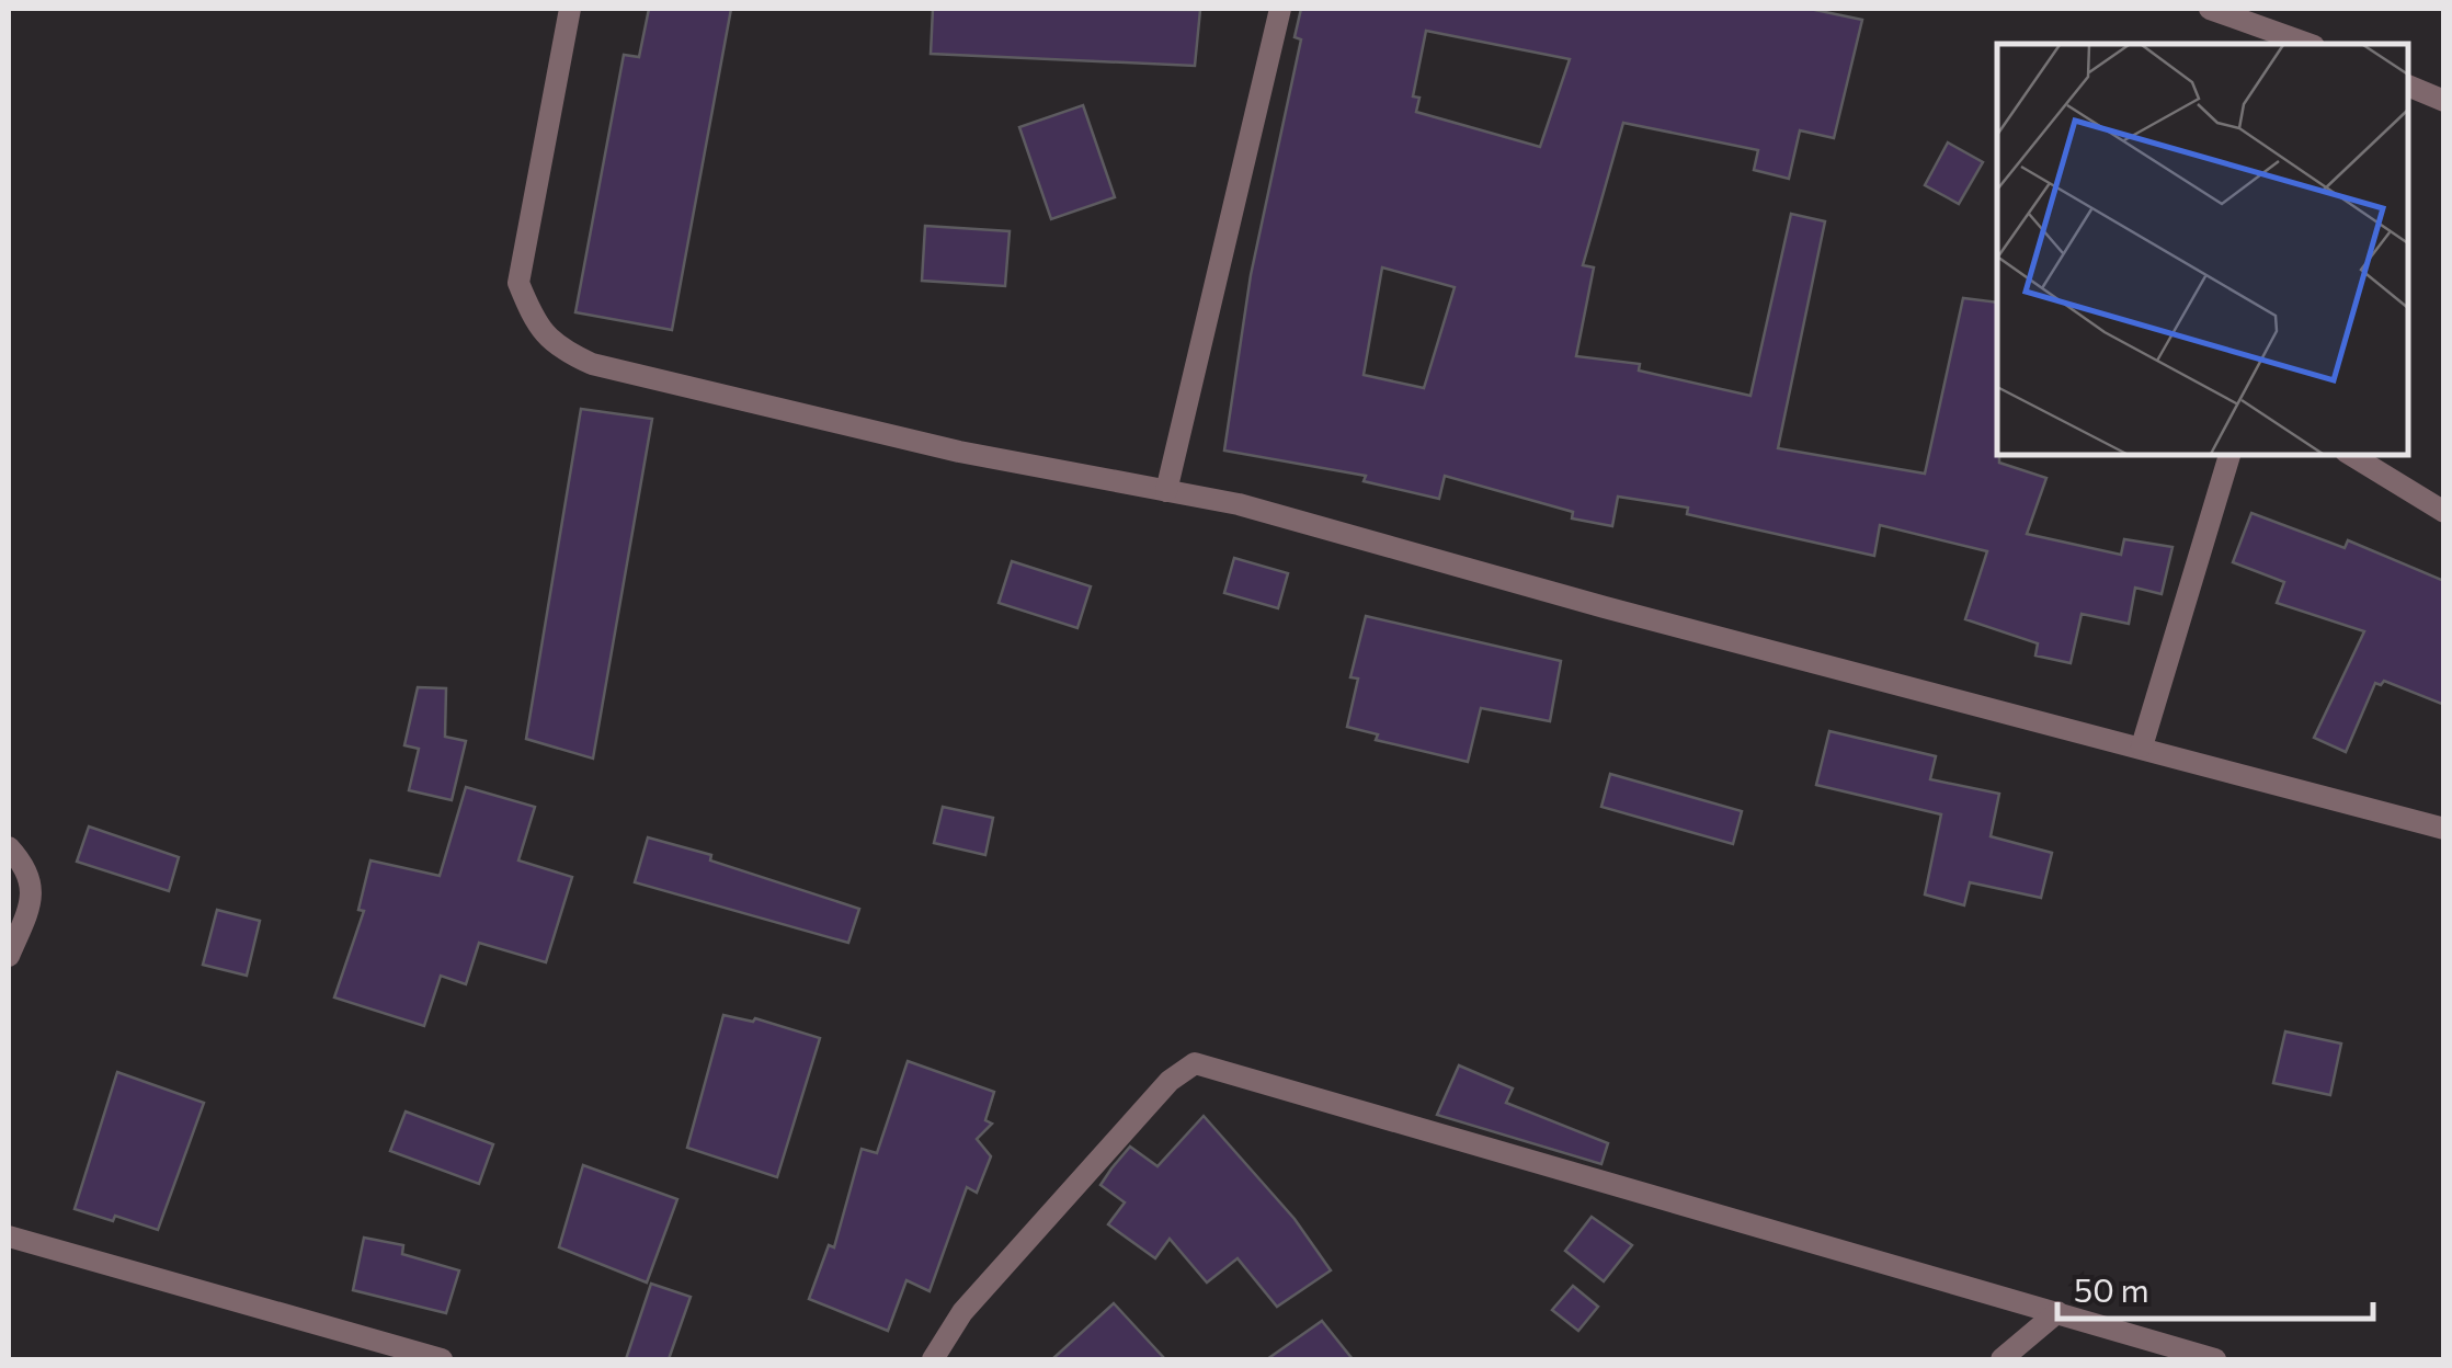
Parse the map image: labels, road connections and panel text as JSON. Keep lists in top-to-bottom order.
{
  "scale_bar": "50 m"
}
